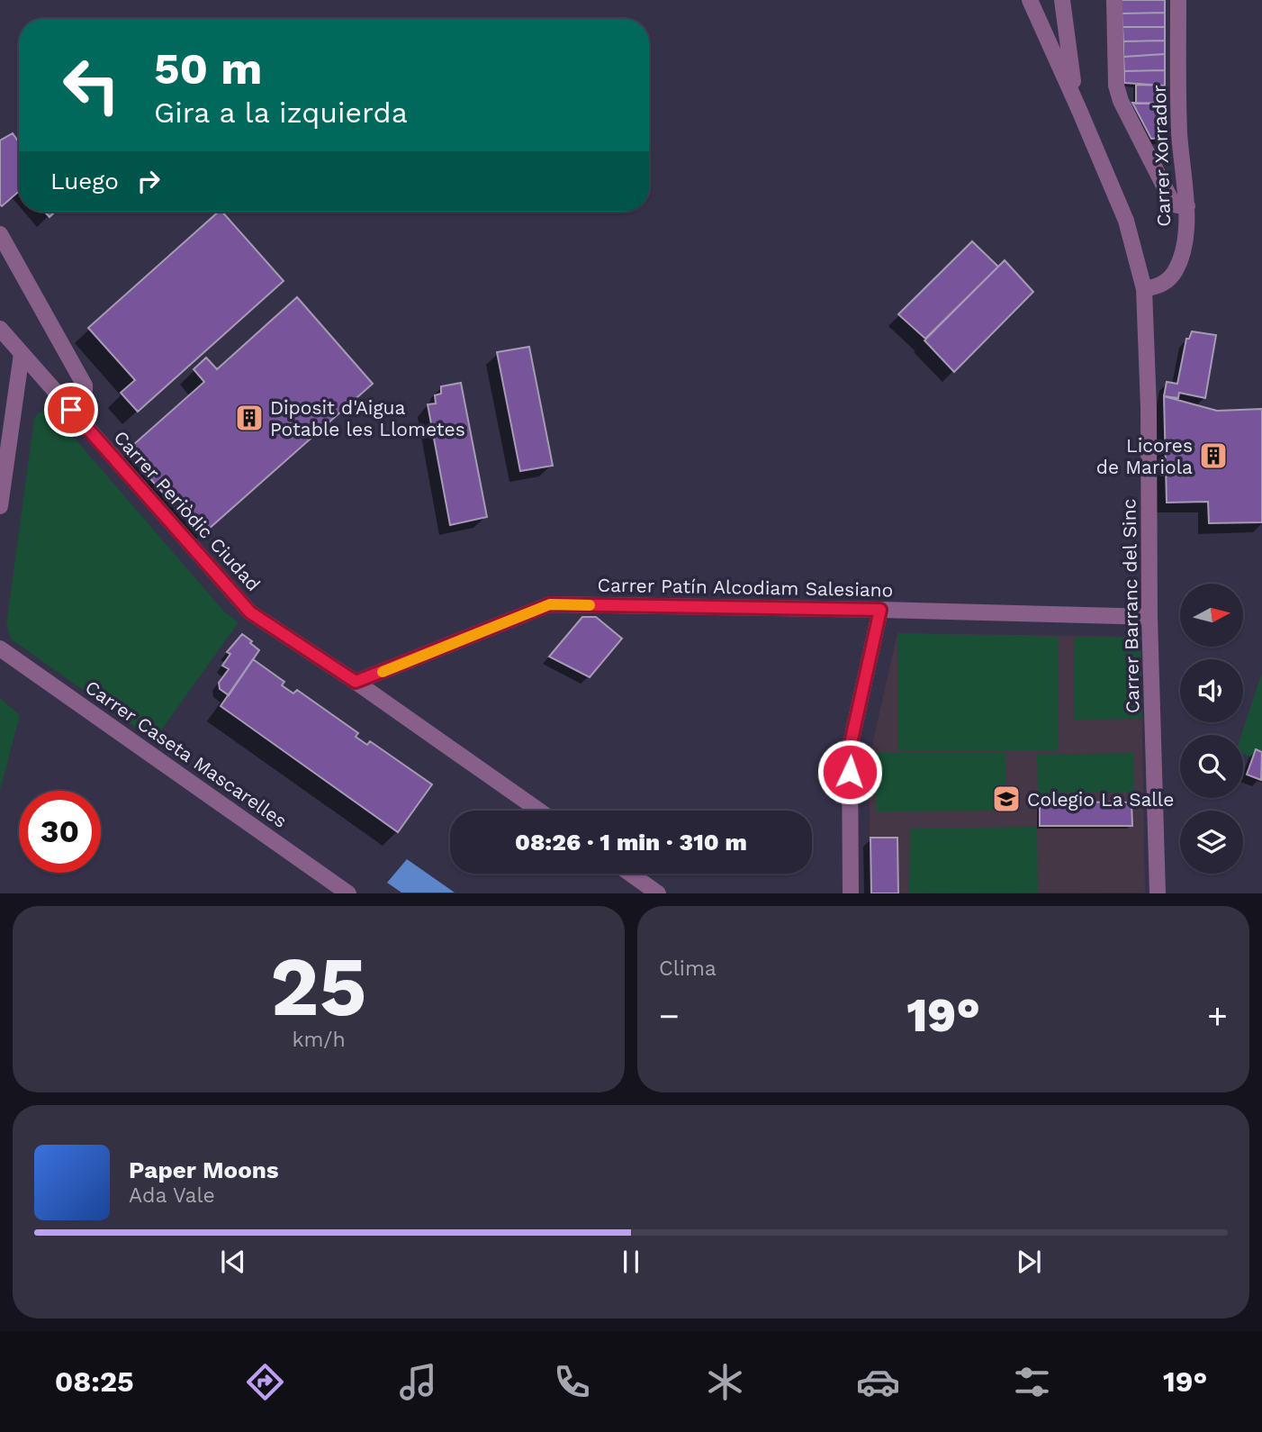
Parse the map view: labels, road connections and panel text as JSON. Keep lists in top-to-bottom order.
{
  "streets": {
    "street": [
      "Carrer Xorrador",
      "Carrer Periòdic Ciudad",
      "Carrer Patín Alcodiam Salesiano",
      "Carrer Barranc del Sinc",
      "Carrer Caseta Mascarelles"
    ]
  },
  "crossings": [
    ["Carrer Xorrador", "Carrer Barranc del Sinc"],
    ["Carrer Periòdic Ciudad", "Carrer Patín Alcodiam Salesiano"],
    ["Carrer Patín Alcodiam Salesiano", "Carrer Barranc del Sinc"]
  ],
  "places": {
    "building": ["Diposit d'Aigua Potable les Llometes", "Licores de Mariola"],
    "school or university": ["Colegio La Salle"]
  },
  "north": "right",
  "page": {
    "turn": ["50 m", "Gira a la izquierda"],
    "then": "Luego",
    "limit": "30",
    "trip": "08:26 · 1 min · 310 m",
    "tile": [
      ["25", "km/h"],
      "Clima"
    ],
    "heat": ["−", "19°", "+"],
    "song": ["Paper Moons", "Ada Vale"],
    "tabs": ["08:25", "19°"]
  }
}
